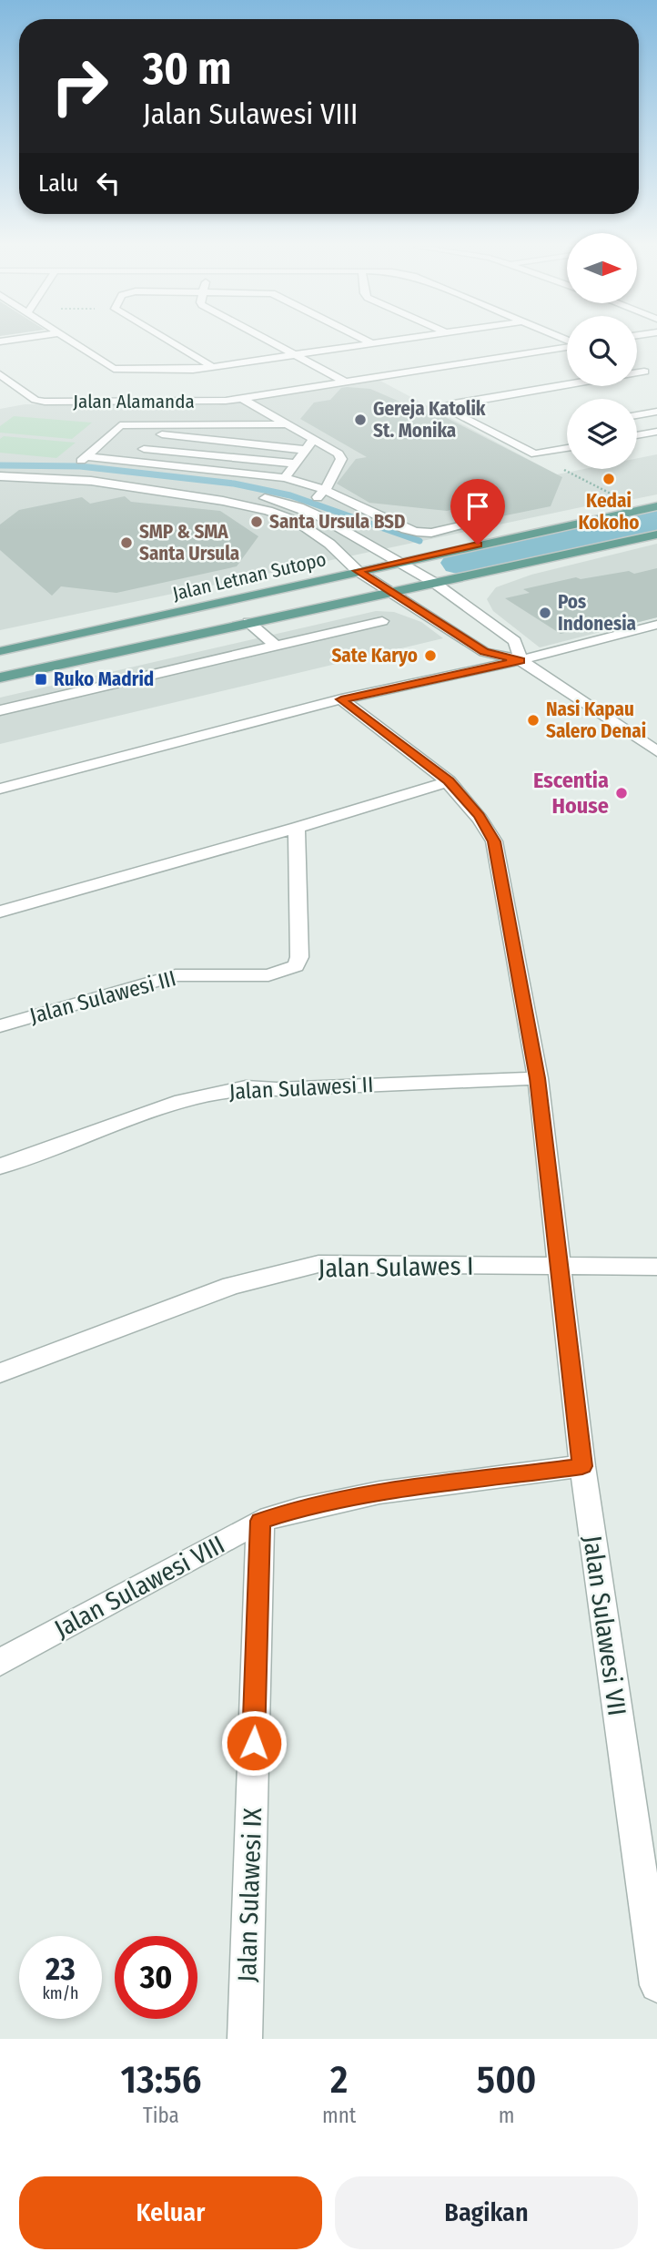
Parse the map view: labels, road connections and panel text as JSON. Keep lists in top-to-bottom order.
{
  "streets": {
    "main road": ["Jalan Letnan Sutopo"],
    "street": [
      "Jalan Alamanda",
      "Jalan Sulawesi III",
      "Jalan Sulawesi II",
      "Jalan Sulawes I",
      "Jalan Sulawesi VIII",
      "Jalan Sulawesi VII",
      "Jalan Sulawesi IX"
    ]
  },
  "crossings": [
    ["Jalan Sulawesi II", "Jalan Sulawesi VII"],
    ["Jalan Sulawes I", "Jalan Sulawesi VII"],
    ["Jalan Sulawesi VIII", "Jalan Sulawesi VII"],
    ["Jalan Sulawesi VIII", "Jalan Sulawesi IX"]
  ],
  "places": {
    "other": [
      "Gereja Katolik St. Monika",
      "Kedai Kokoho",
      "Santa Ursula BSD",
      "SMP & SMA Santa Ursula",
      "Pos Indonesia",
      "Sate Karyo",
      "Nasi Kapau Salero Denai",
      "Escentia House"
    ],
    "transit": ["Ruko Madrid"]
  },
  "north": "right",
  "page": {
    "turn": ["30 m", "Jalan Sulawesi VIII"],
    "then": "Lalu",
    "speed": "23 km/h",
    "limit": "30",
    "eta": [
      "13:56",
      "Tiba",
      "2",
      "mnt",
      "500",
      "m"
    ],
    "buttons": ["Keluar", "Bagikan"]
  }
}
